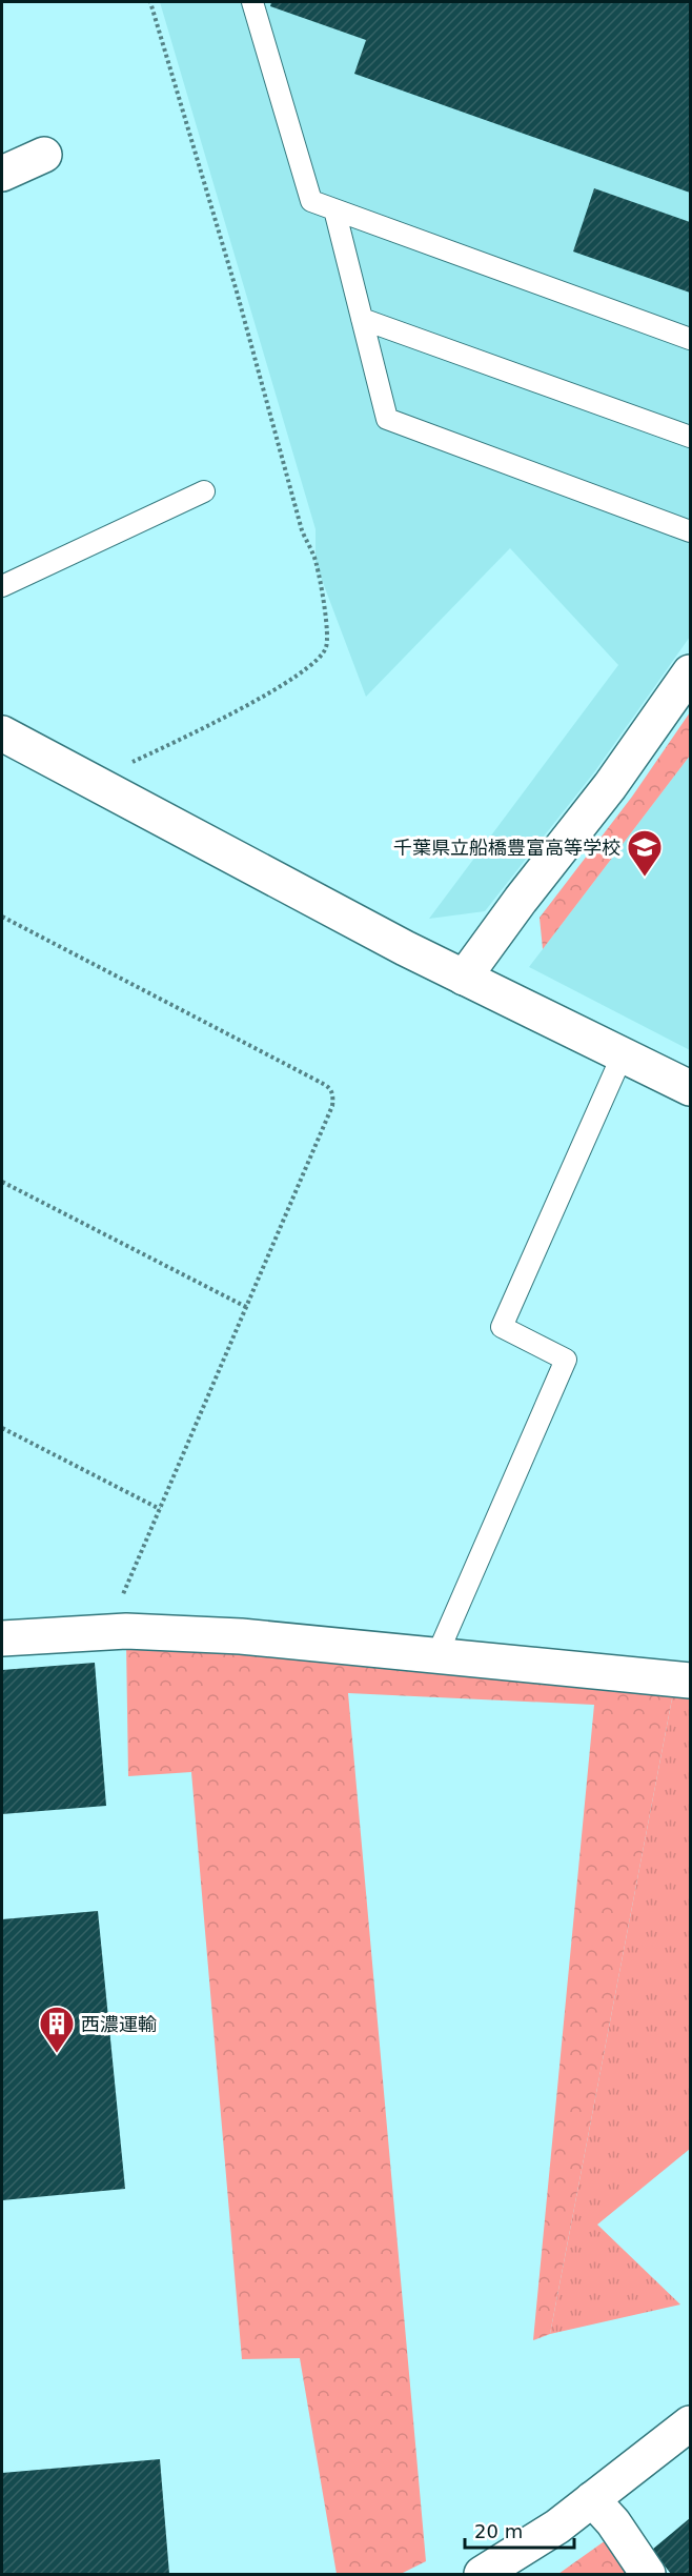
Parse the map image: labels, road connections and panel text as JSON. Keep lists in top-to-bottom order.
{
  "places": {
    "school or university": ["千葉県立船橋豊富高等学校"],
    "building": ["西濃運輸"]
  },
  "scale_bar": "20 m"
}
